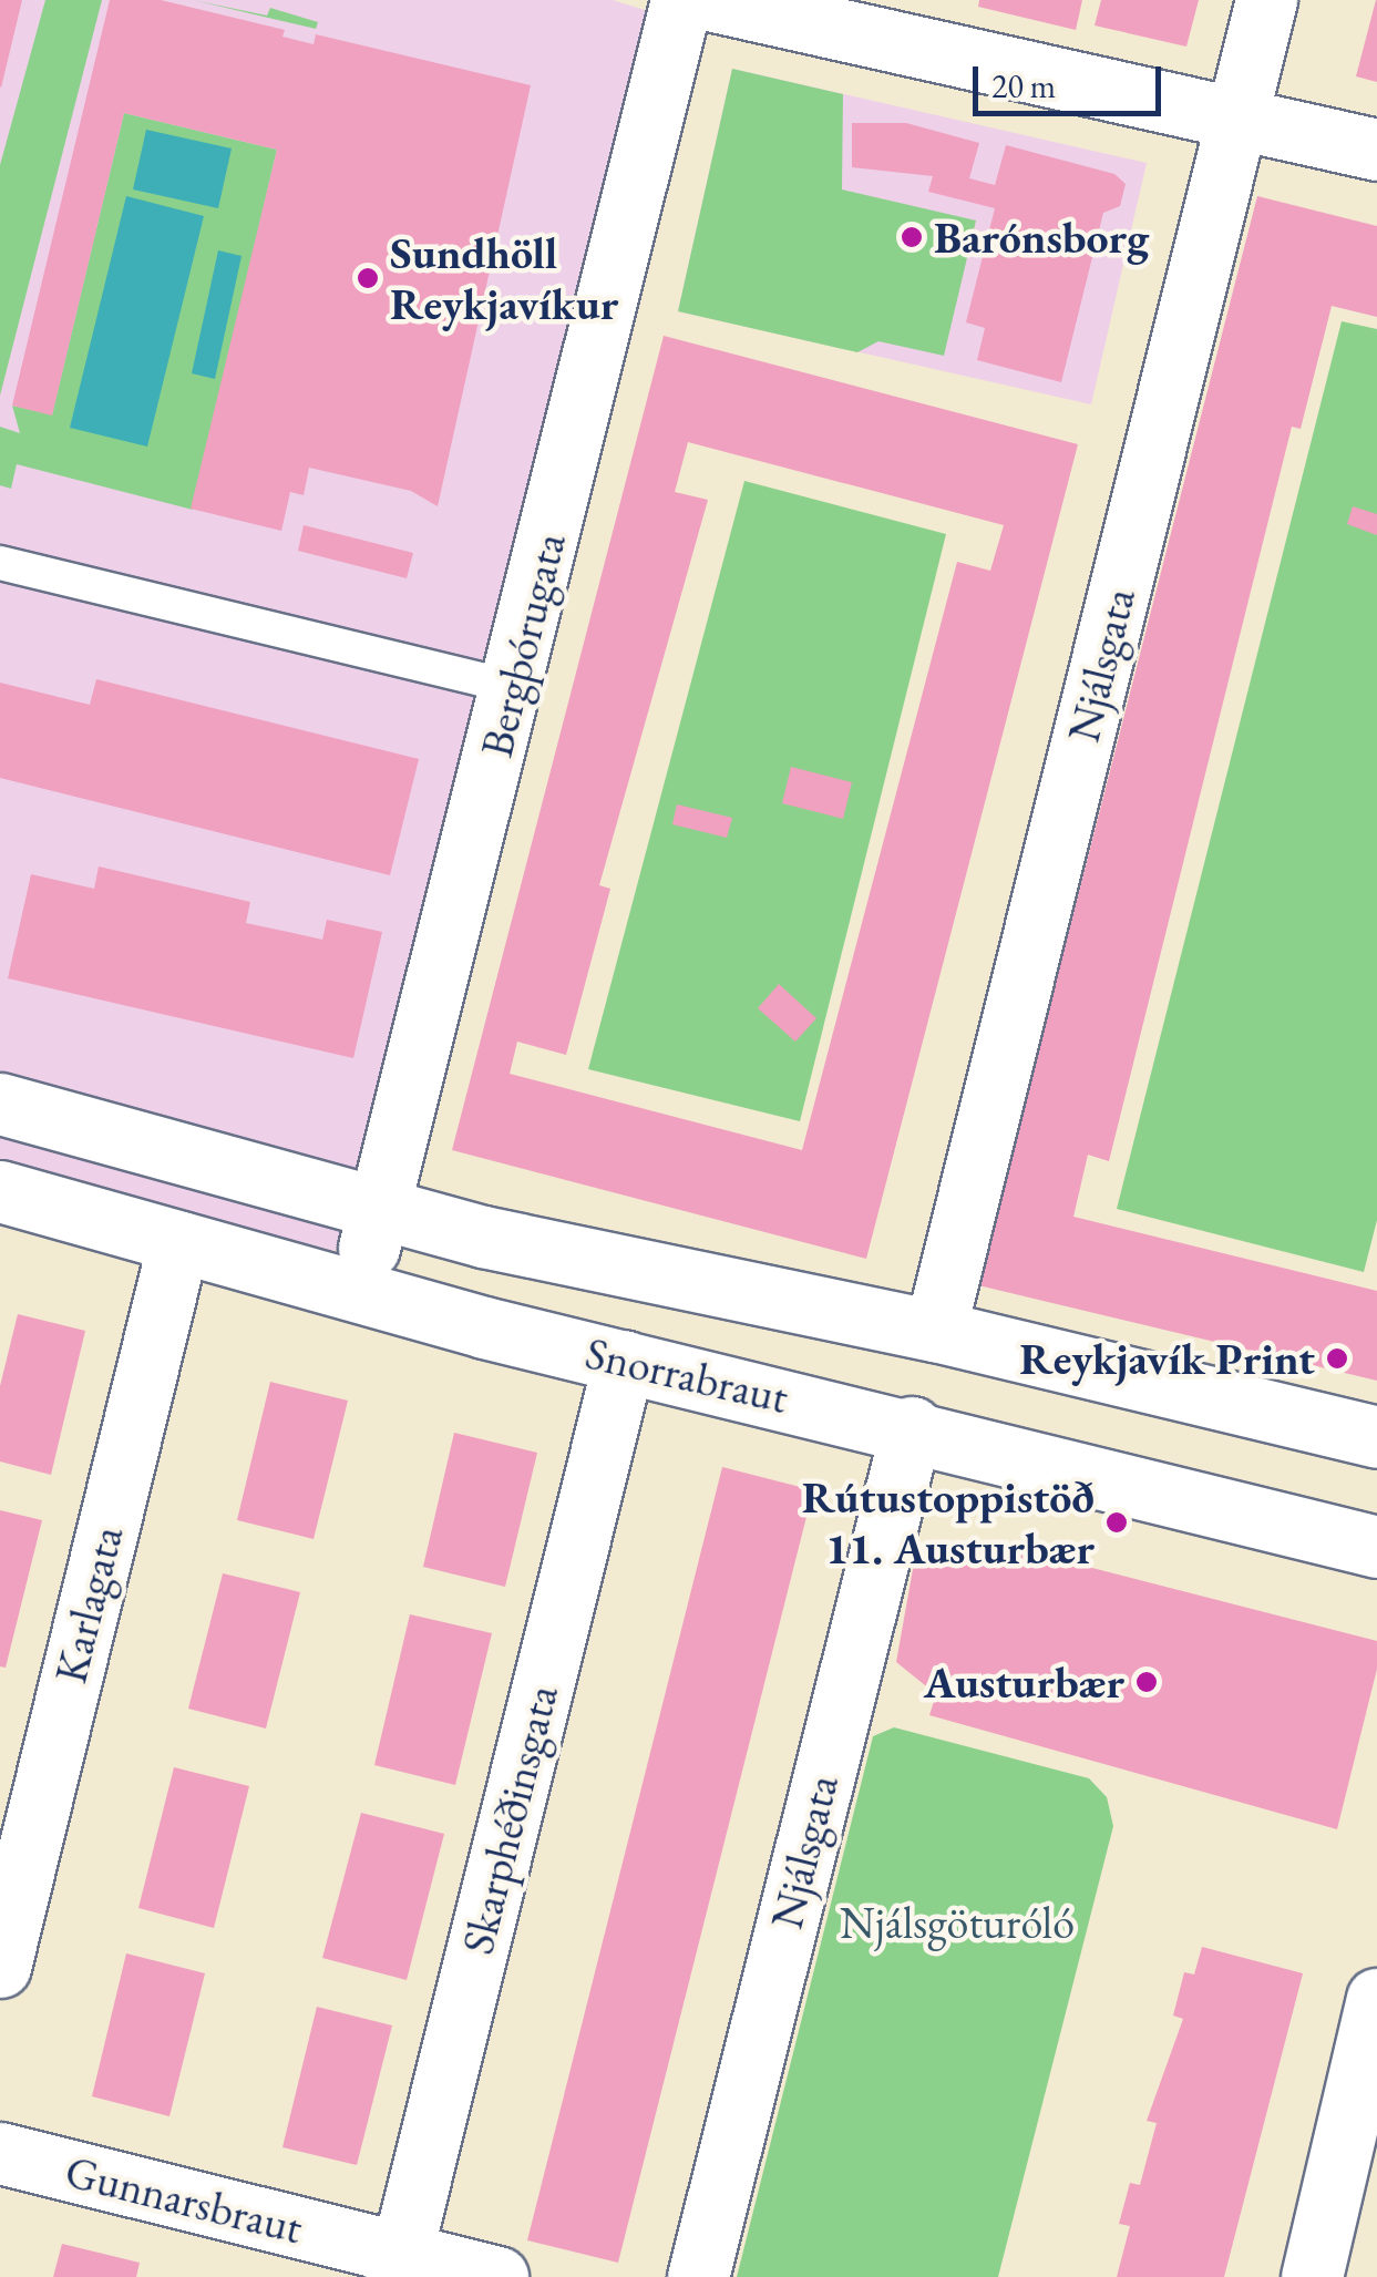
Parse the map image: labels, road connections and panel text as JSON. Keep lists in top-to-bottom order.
{
  "streets": {
    "street": [
      "Bergþórugata",
      "Njálsgata",
      "Snorrabraut",
      "Karlagata",
      "Skarphéðinsgata",
      "Gunnarsbraut"
    ]
  },
  "crossings": [
    ["Bergþórugata", "Snorrabraut"],
    ["Njálsgata", "Snorrabraut"],
    ["Snorrabraut", "Karlagata"],
    ["Snorrabraut", "Skarphéðinsgata"],
    ["Skarphéðinsgata", "Gunnarsbraut"]
  ],
  "parks": ["Njálsgöturóló"],
  "places": [
    "Barónsborg",
    "Sundhöll Reykjavíkur",
    "Reykjavík Print",
    "Rútustoppistöð 11. Austurbær",
    "Austurbær"
  ],
  "scale_bar": "20 m"
}
